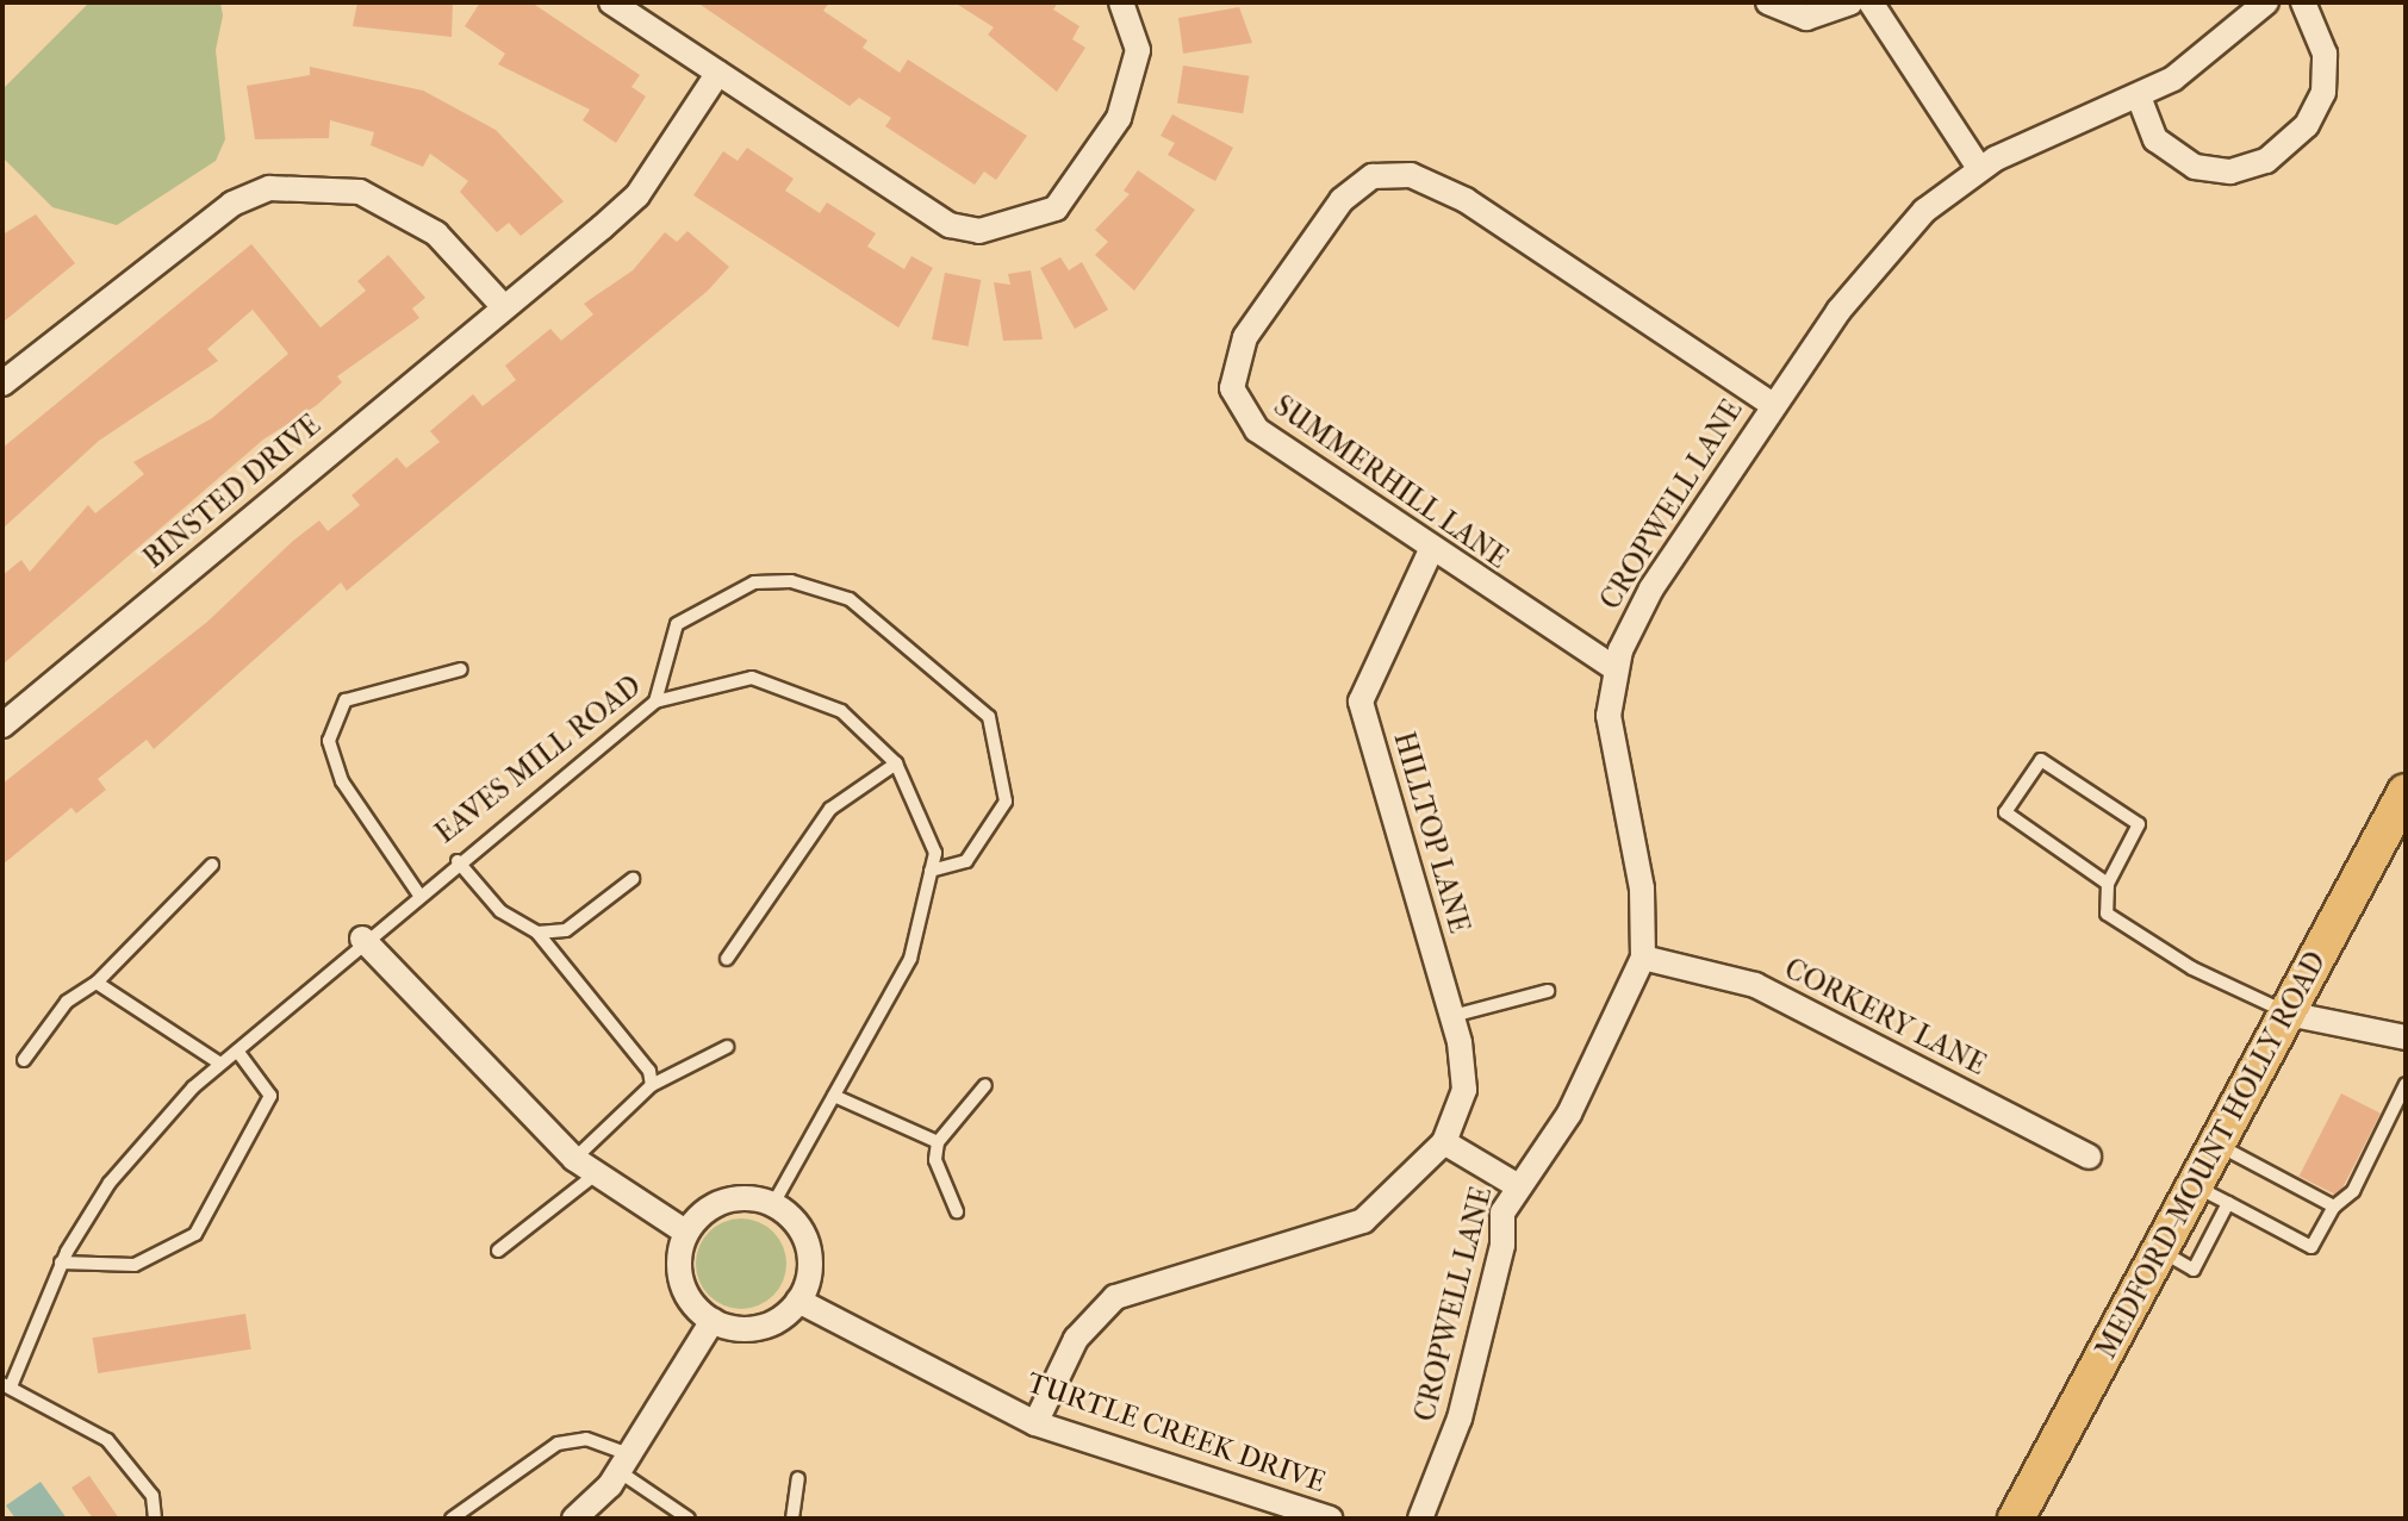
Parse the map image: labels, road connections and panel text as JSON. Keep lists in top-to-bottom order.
{
  "streets": {
    "main road": ["MEDFORD-MOUNT HOLLY ROAD"],
    "street": [
      "SUMMERHILL LANE",
      "BINSTED DRIVE",
      "CROPWELL LANE",
      "HILLTOP LANE",
      "CORKERY LANE",
      "TURTLE CREEK DRIVE"
    ],
    "lane": ["EAVES MILL ROAD"]
  },
  "crossings": [
    ["SUMMERHILL LANE", "CROPWELL LANE"],
    ["SUMMERHILL LANE", "HILLTOP LANE"],
    ["CROPWELL LANE", "CORKERY LANE"],
    ["EAVES MILL ROAD", "TURTLE CREEK DRIVE"],
    ["HILLTOP LANE", "TURTLE CREEK DRIVE"]
  ]
}
